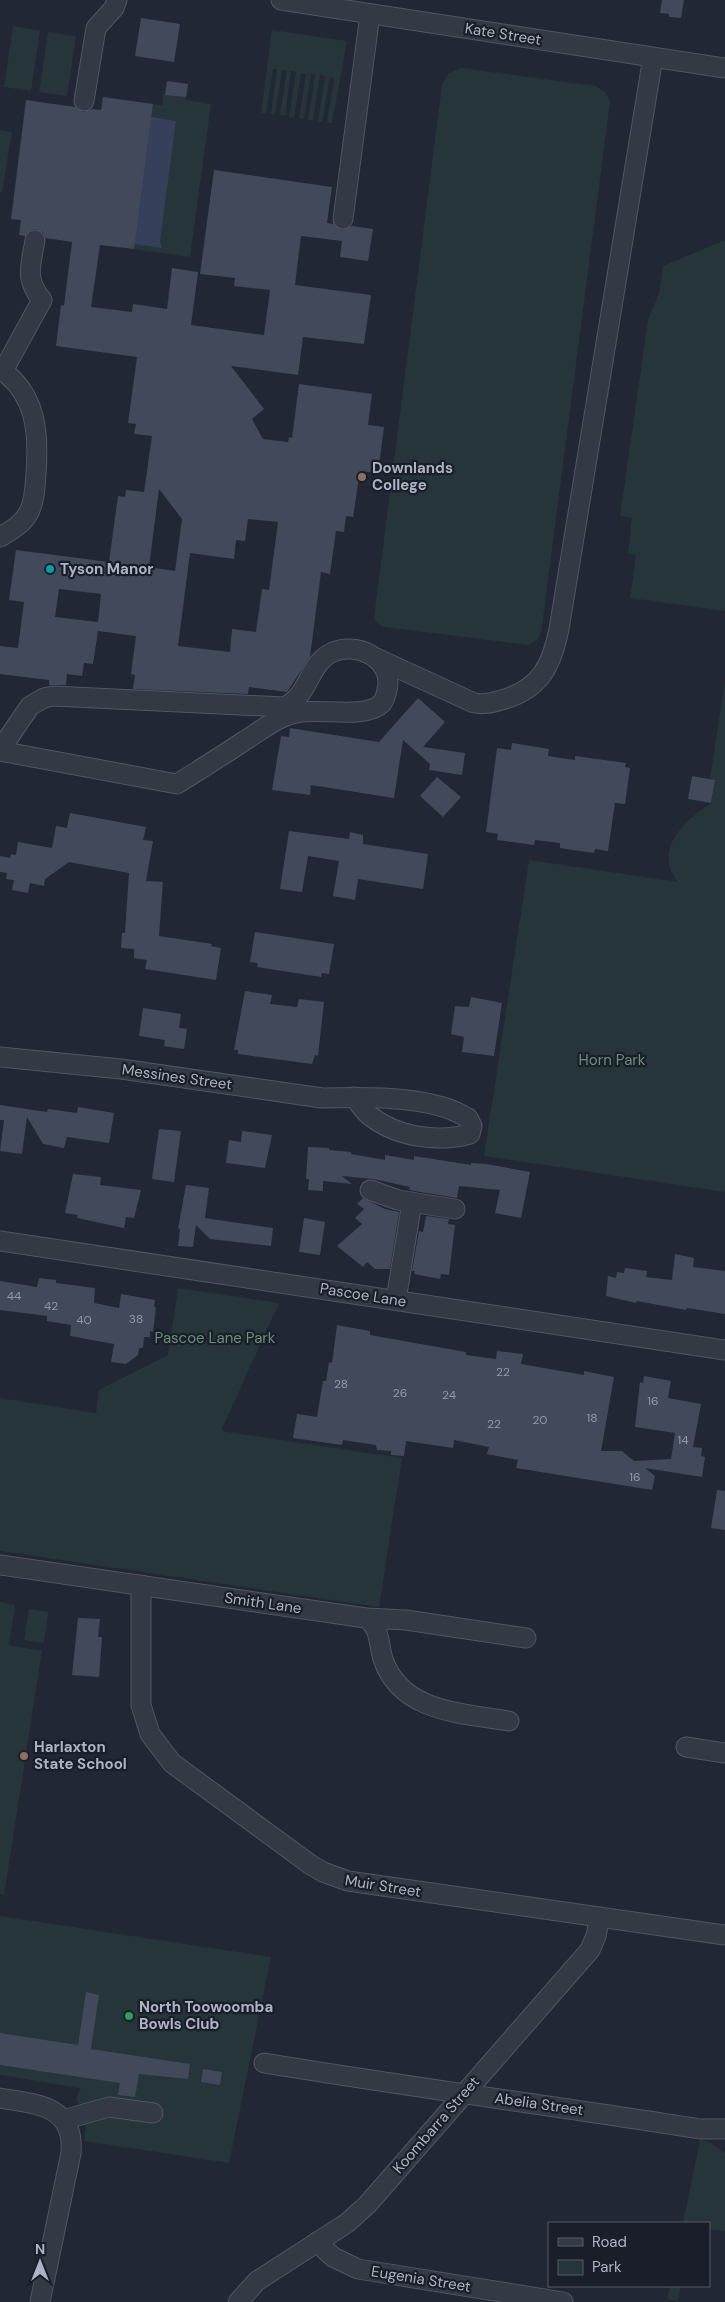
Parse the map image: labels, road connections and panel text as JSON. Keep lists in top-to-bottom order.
{
  "streets": {
    "street": [
      "Kate Street",
      "Messines Street",
      "Pascoe Lane",
      "Smith Lane",
      "Muir Street",
      "Abelia Street",
      "Koombarra Street",
      "Eugenia Street"
    ]
  },
  "crossings": [
    ["Smith Lane", "Muir Street"],
    ["Muir Street", "Koombarra Street"],
    ["Abelia Street", "Koombarra Street"],
    ["Koombarra Street", "Eugenia Street"]
  ],
  "parks": ["Horn Park", "Pascoe Lane Park"],
  "places": [
    "Downlands College",
    "Tyson Manor",
    "Harlaxton State School",
    "North Toowoomba Bowls Club"
  ],
  "house_numbers": [
    "44",
    "42",
    "38",
    "40",
    "22",
    "28",
    "26",
    "24",
    "16",
    "18",
    "20",
    "22",
    "14",
    "16"
  ],
  "legend": ["Road", "Park"],
  "north": "top"
}
